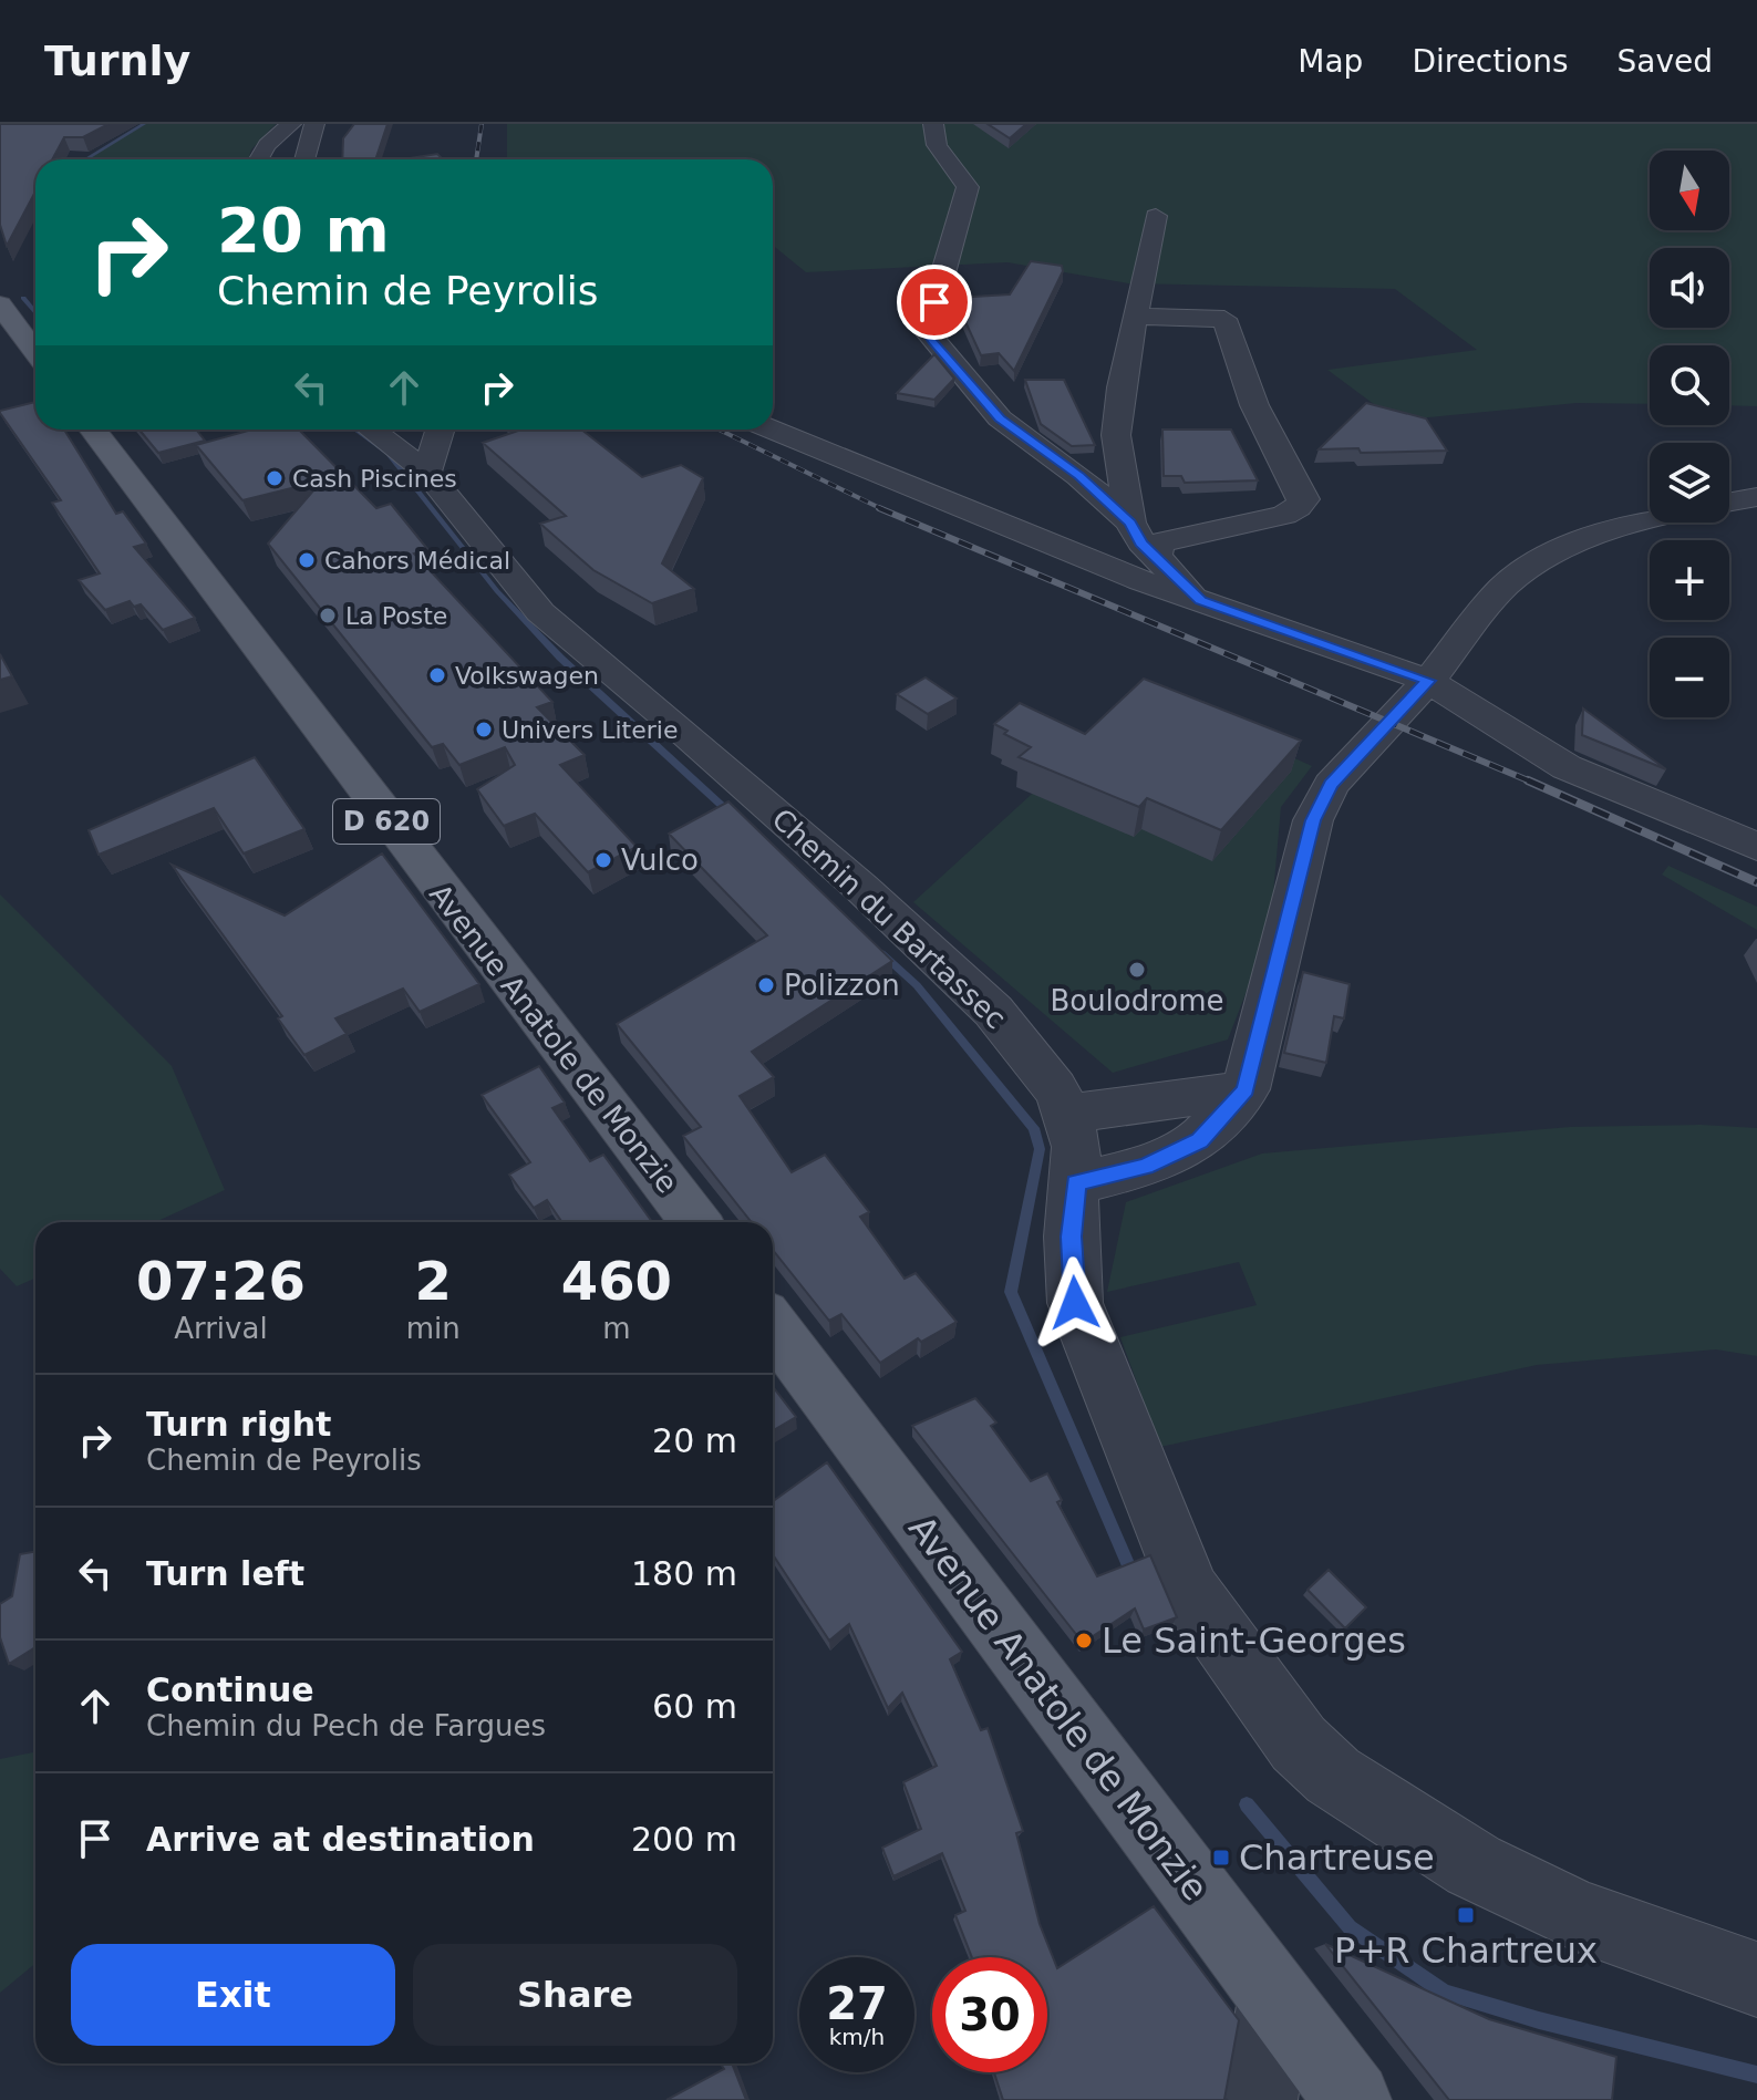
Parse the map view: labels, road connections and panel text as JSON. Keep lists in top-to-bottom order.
{
  "streets": {
    "main road": ["D 620", "Avenue Anatole de Monzie"],
    "street": ["Chemin du Bartassec"]
  },
  "places": {
    "other": [
      "Cash Piscines",
      "Cahors Médical",
      "La Poste",
      "Volkswagen",
      "Univers Literie",
      "Vulco",
      "Boulodrome",
      "Polizzon",
      "Le Saint-Georges"
    ],
    "transit": ["Chartreuse", "P+R Chartreux"]
  },
  "north": "bottom",
  "page": {
    "header": "Turnly",
    "nav": ["Map", "Directions", "Saved"],
    "map_buttons": ["+", "−"],
    "turn": ["20 m", "Chemin de Peyrolis"],
    "eta": [
      "07:26",
      "Arrival",
      "2",
      "min",
      "460",
      "m"
    ],
    "list": [
      {
        "name": "Turn right",
        "note": "Chemin de Peyrolis",
        "value": "20 m"
      },
      {
        "name": "Turn left",
        "value": "180 m"
      },
      {
        "name": "Continue",
        "note": "Chemin du Pech de Fargues",
        "value": "60 m"
      },
      {
        "name": "Arrive at destination",
        "value": "200 m"
      }
    ],
    "buttons": ["Exit", "Share"],
    "speed": "27 km/h",
    "limit": "30"
  }
}
